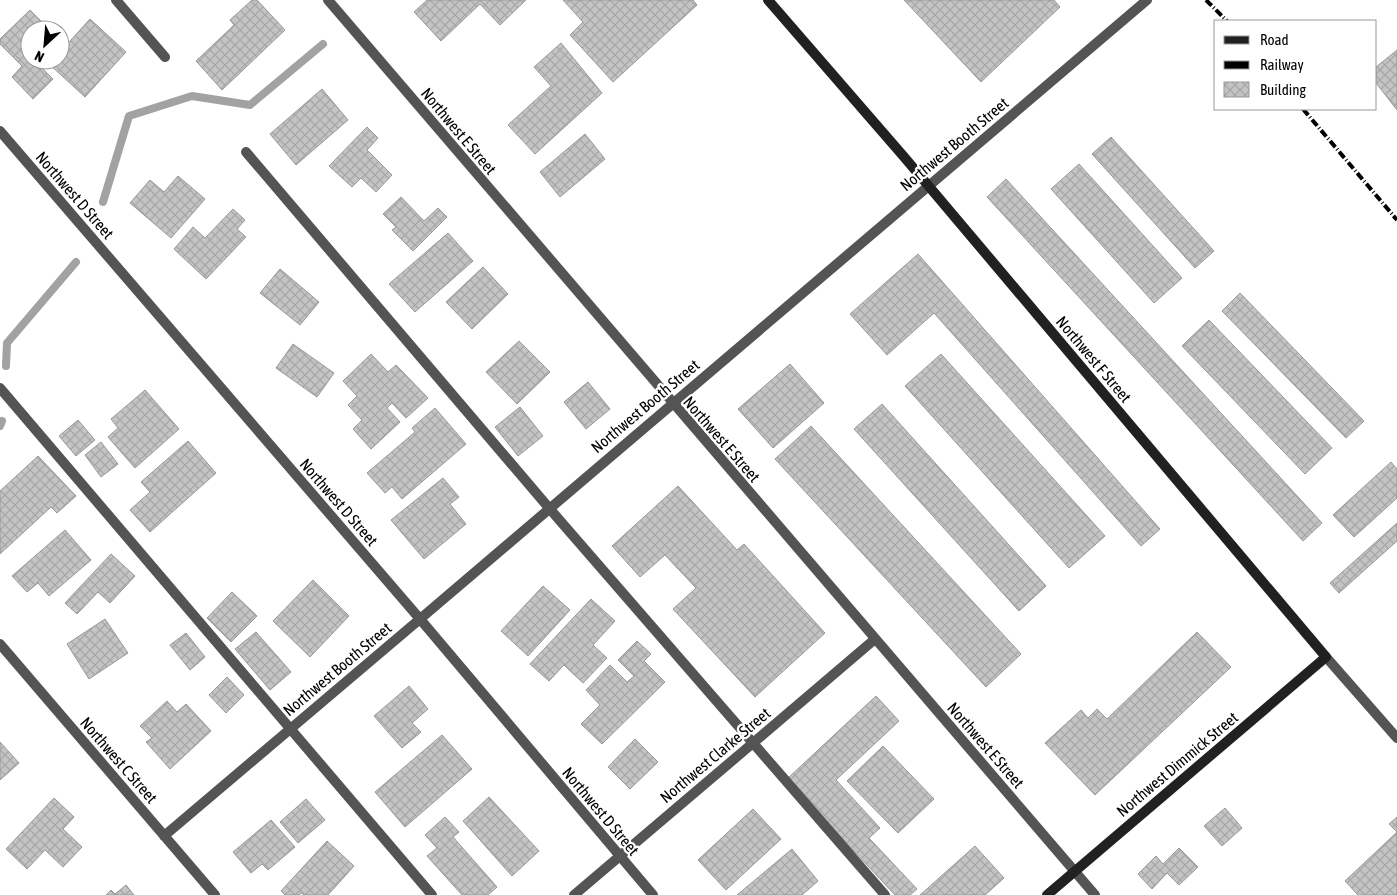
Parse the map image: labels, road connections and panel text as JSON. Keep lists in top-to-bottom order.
{
  "streets": {
    "main road": ["Northwest F Street", "Northwest Dimmick Street"],
    "street": [
      "Northwest E Street",
      "Northwest Booth Street",
      "Northwest D Street",
      "Northwest Clarke Street",
      "Northwest C Street"
    ]
  },
  "crossings": [
    ["Northwest E Street", "Northwest Booth Street"],
    ["Northwest E Street", "Northwest Clarke Street"],
    ["Northwest E Street", "Northwest Dimmick Street"],
    ["Northwest Booth Street", "Northwest D Street"],
    ["Northwest Booth Street", "Northwest F Street"],
    ["Northwest Booth Street", "Northwest C Street"],
    ["Northwest D Street", "Northwest Clarke Street"],
    ["Northwest F Street", "Northwest Dimmick Street"]
  ],
  "legend": ["Road", "Railway", "Building"],
  "north": "bottom left"
}
